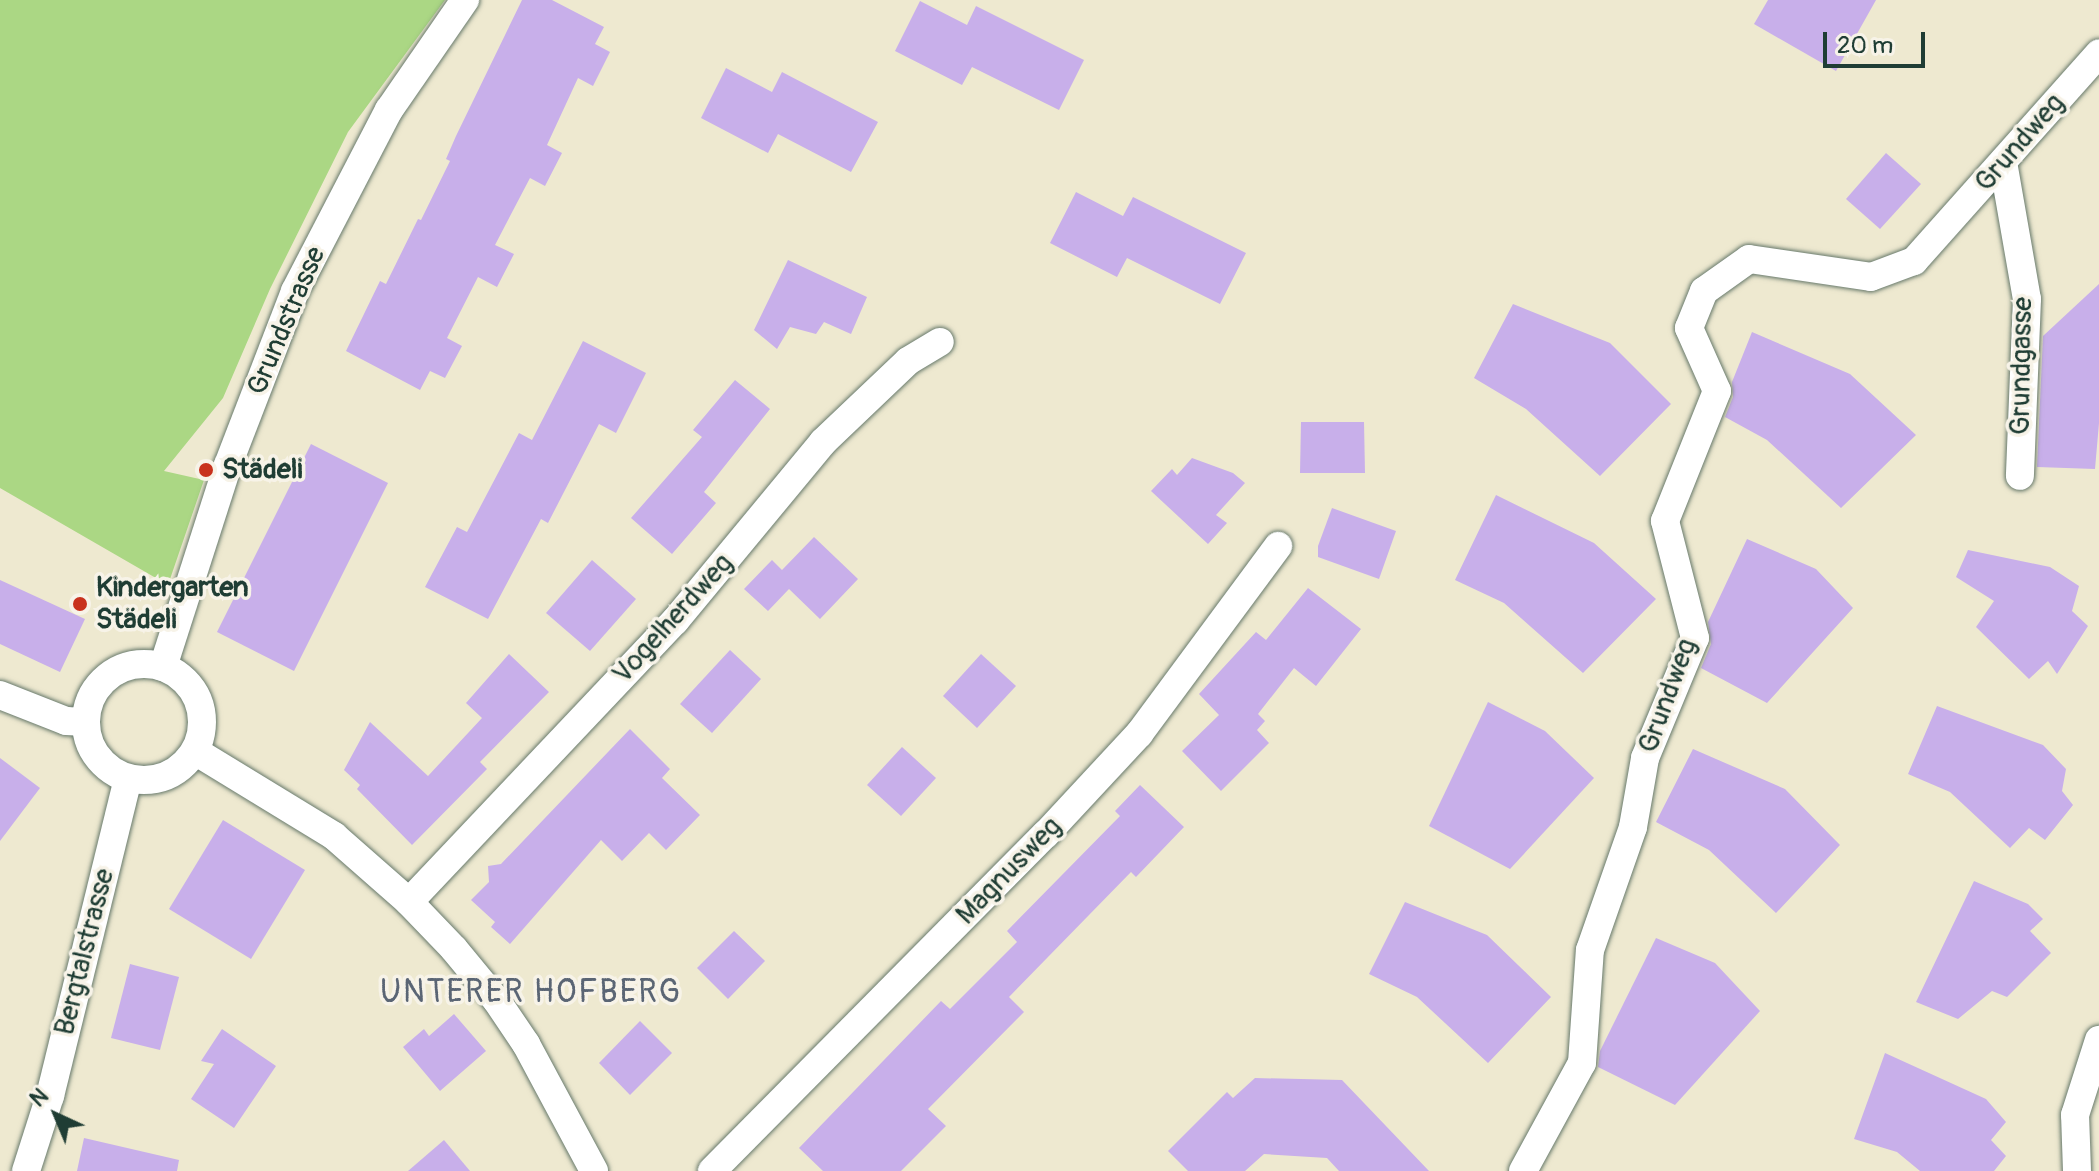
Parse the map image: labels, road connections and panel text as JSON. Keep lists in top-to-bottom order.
{
  "streets": {
    "street": [
      "Grundweg",
      "Grundstrasse",
      "Grundgasse",
      "Vogelherdweg",
      "Magnusweg",
      "Bergtalstrasse"
    ]
  },
  "crossings": [
    ["Grundweg", "Grundgasse"],
    ["Grundstrasse", "Bergtalstrasse"]
  ],
  "districts": ["UNTERER HOFBERG"],
  "places": ["Städeli", "Kindergarten Städeli"],
  "scale_bar": "20 m",
  "north": "top left"
}
